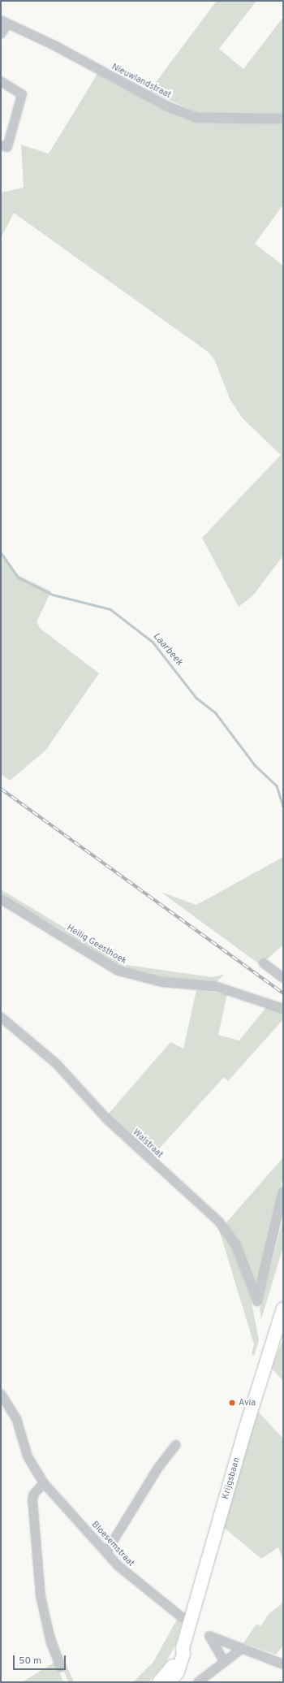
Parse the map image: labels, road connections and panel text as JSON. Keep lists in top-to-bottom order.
{
  "streets": {
    "main road": ["Krijgsbaan"],
    "street": [
      "Nieuwlandstraat",
      "Heilig Geesthoek",
      "Walstraat",
      "Bloesemstraat"
    ]
  },
  "crossings": [
    ["Krijgsbaan", "Bloesemstraat"]
  ],
  "water": ["Laarbeek"],
  "places": ["Avia"],
  "scale_bar": "50 m"
}
